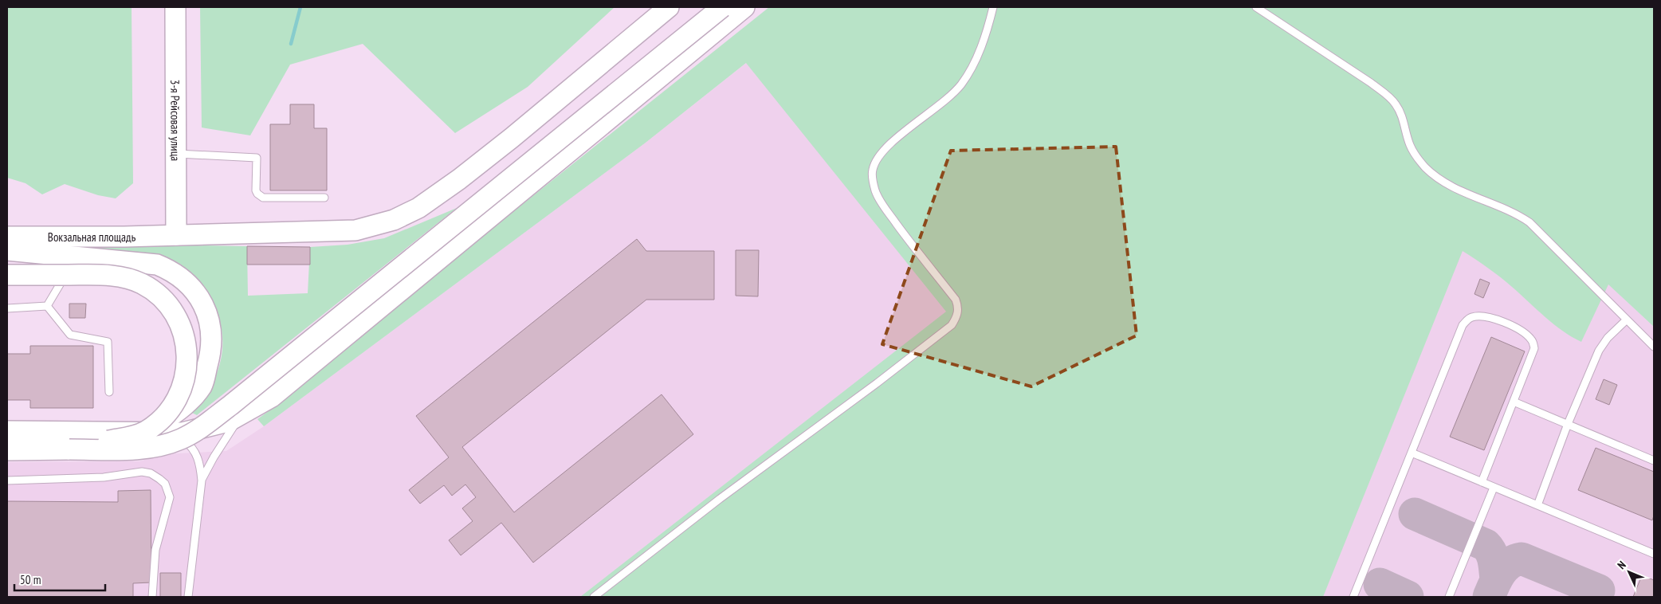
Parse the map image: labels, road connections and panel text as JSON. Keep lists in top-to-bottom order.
{
  "streets": {
    "main road": ["3-я Рейсовая улица", "Вокзальная площадь"]
  },
  "crossings": [
    ["3-я Рейсовая улица", "Вокзальная площадь"]
  ],
  "scale_bar": "50 m",
  "north": "top left"
}
